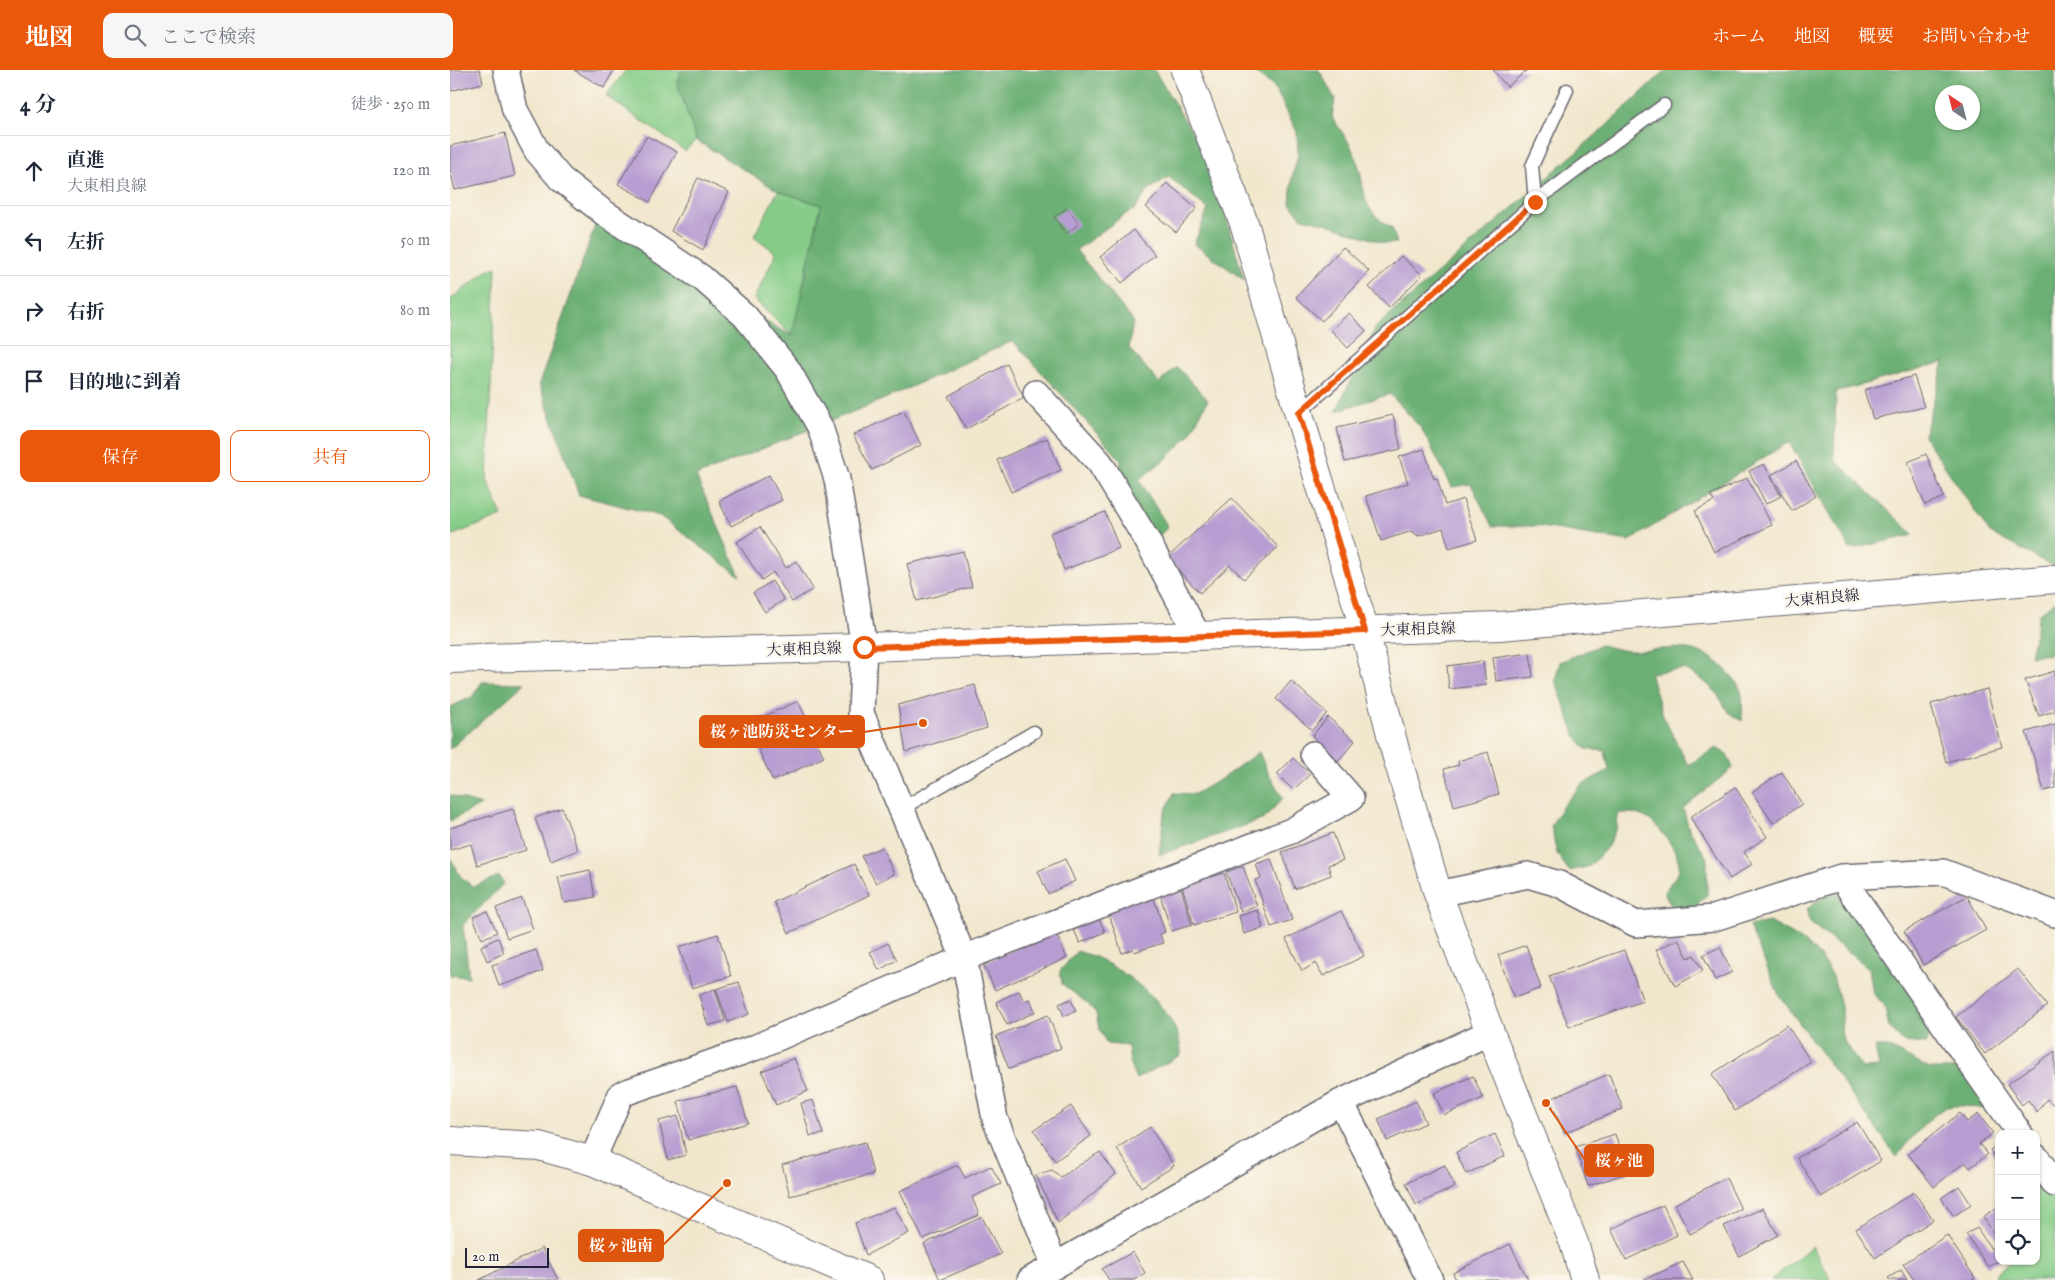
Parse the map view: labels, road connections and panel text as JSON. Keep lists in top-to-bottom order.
{
  "streets": {
    "street": ["大東相良線"]
  },
  "places": ["桜ヶ池防災センター", "桜ヶ池", "桜ヶ池南"],
  "scale_bar": "20 m",
  "north": "top left",
  "page": {
    "header": "地図",
    "search": "ここで検索",
    "nav": [
      "ホーム",
      "地図",
      "概要",
      "お問い合わせ"
    ],
    "heading": ["4 分", "徒歩 · 250 m"],
    "list": [
      ["直進", "大東相良線", "120 m"],
      ["左折", "50 m"],
      ["右折", "80 m"],
      "目的地に到着"
    ],
    "buttons": ["保存", "共有"],
    "map_buttons": ["+", "−"],
    "scale": "20 m"
  }
}
